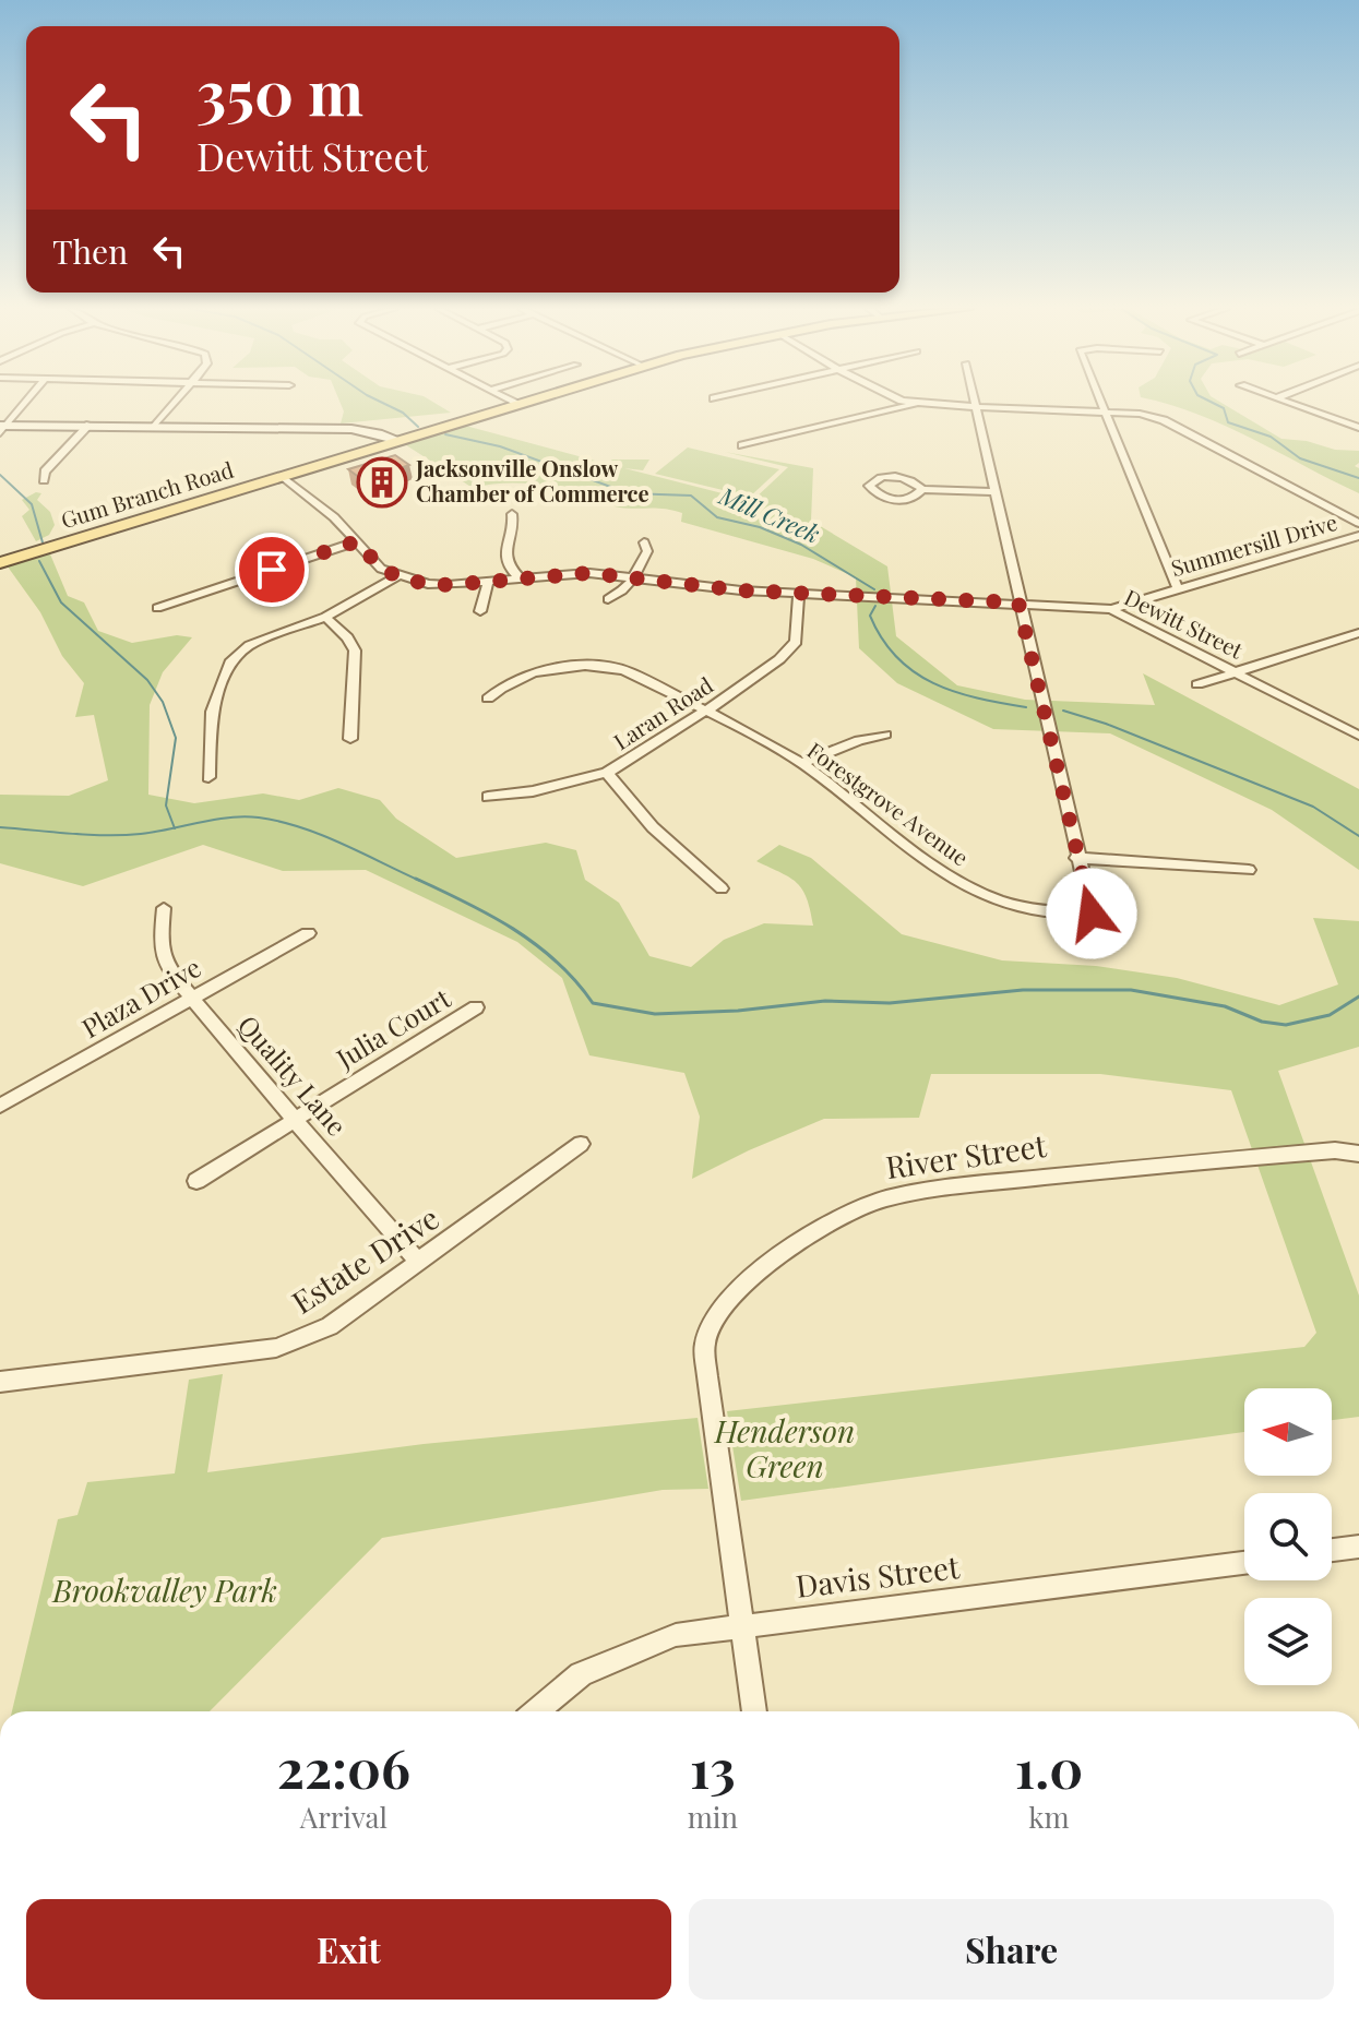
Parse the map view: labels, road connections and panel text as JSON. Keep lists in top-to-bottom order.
{
  "streets": {
    "main road": ["Gum Branch Road"],
    "street": [
      "Summersill Drive",
      "Dewitt Street",
      "Laran Road",
      "Forestgrove Avenue",
      "Plaza Drive",
      "Julia Court",
      "Quality Lane",
      "River Street",
      "Estate Drive",
      "Davis Street"
    ]
  },
  "crossings": [
    ["Gum Branch Road", "Dewitt Street"],
    ["Summersill Drive", "Dewitt Street"],
    ["Dewitt Street", "Laran Road"],
    ["Dewitt Street", "Forestgrove Avenue"],
    ["Laran Road", "Forestgrove Avenue"],
    ["Plaza Drive", "Quality Lane"],
    ["Julia Court", "Quality Lane"],
    ["Quality Lane", "Estate Drive"],
    ["River Street", "Davis Street"]
  ],
  "water": ["Mill Creek"],
  "parks": ["Henderson Green", "Brookvalley Park"],
  "places": {
    "building": ["Jacksonville Onslow Chamber of Commerce"]
  },
  "north": "left",
  "page": {
    "turn": ["350 m", "Dewitt Street"],
    "then": "Then",
    "eta": [
      "22:06",
      "Arrival",
      "13",
      "min",
      "1.0",
      "km"
    ],
    "buttons": ["Exit", "Share"]
  }
}
